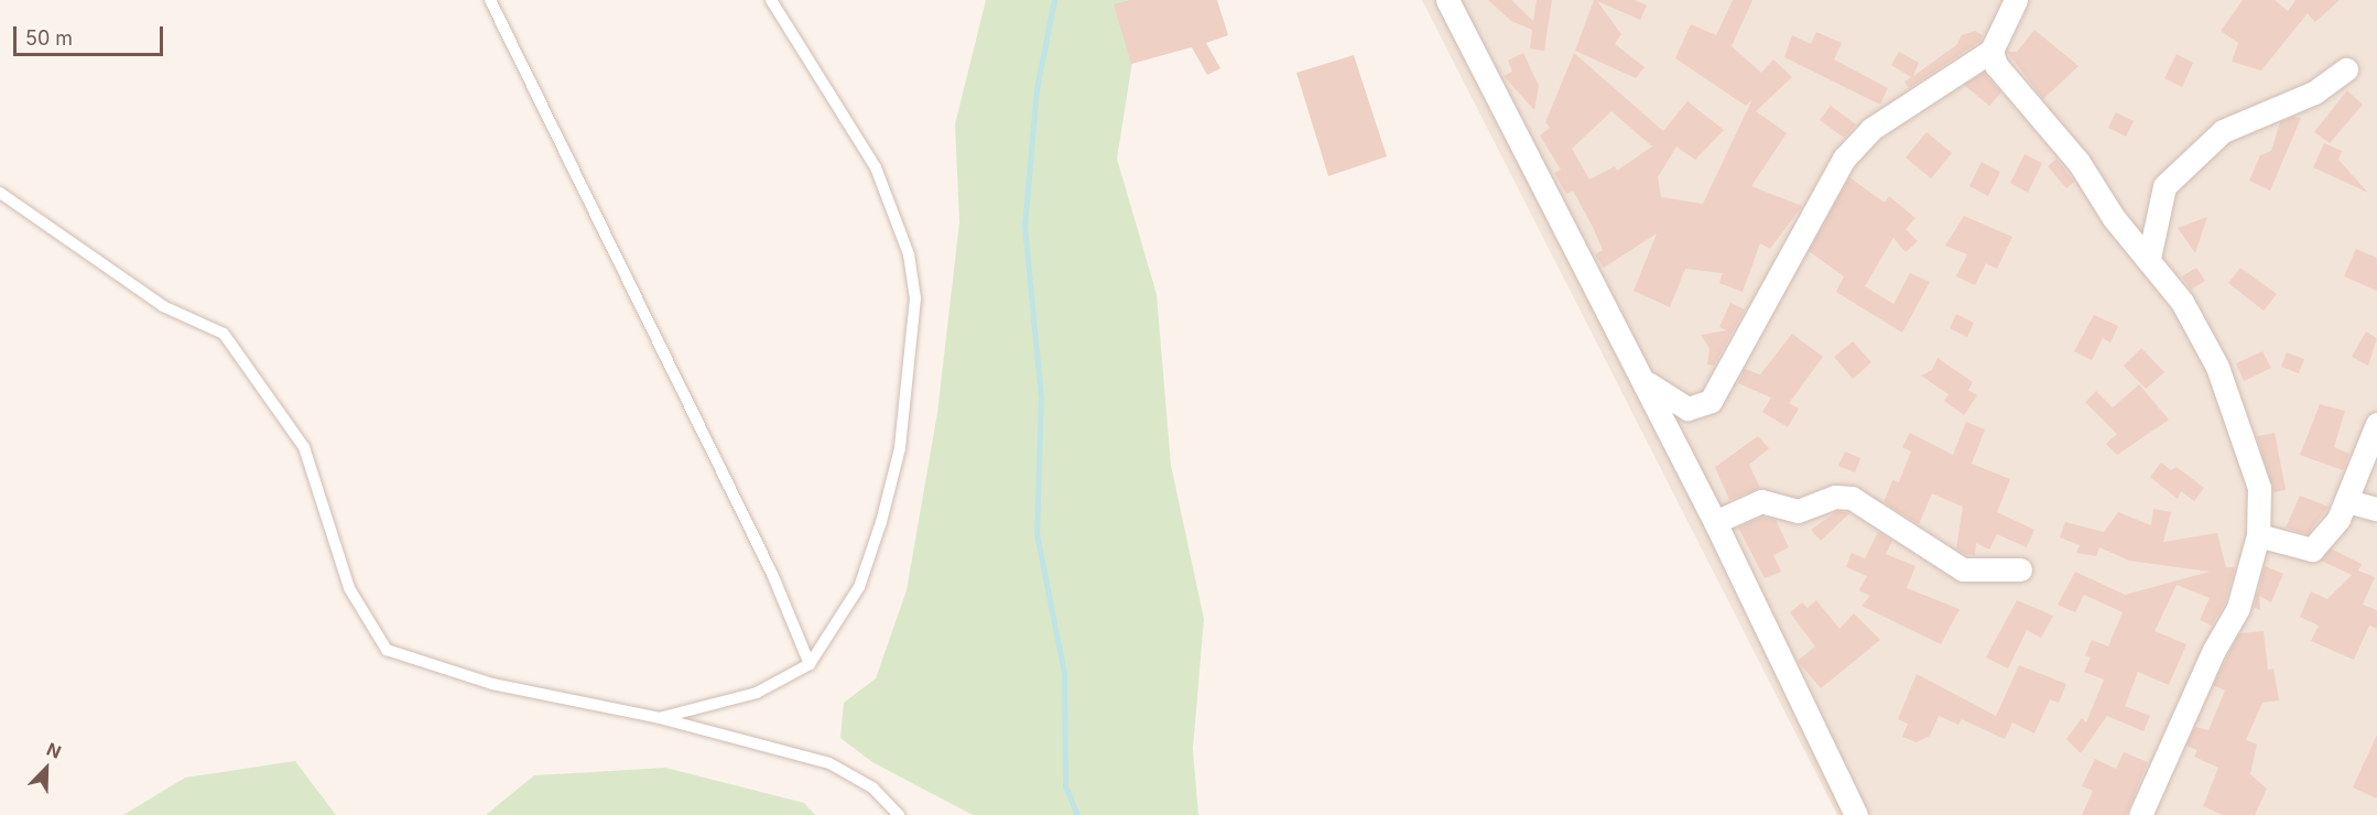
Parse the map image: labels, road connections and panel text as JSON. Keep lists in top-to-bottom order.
{
  "scale_bar": "50 m",
  "north": "top right"
}
